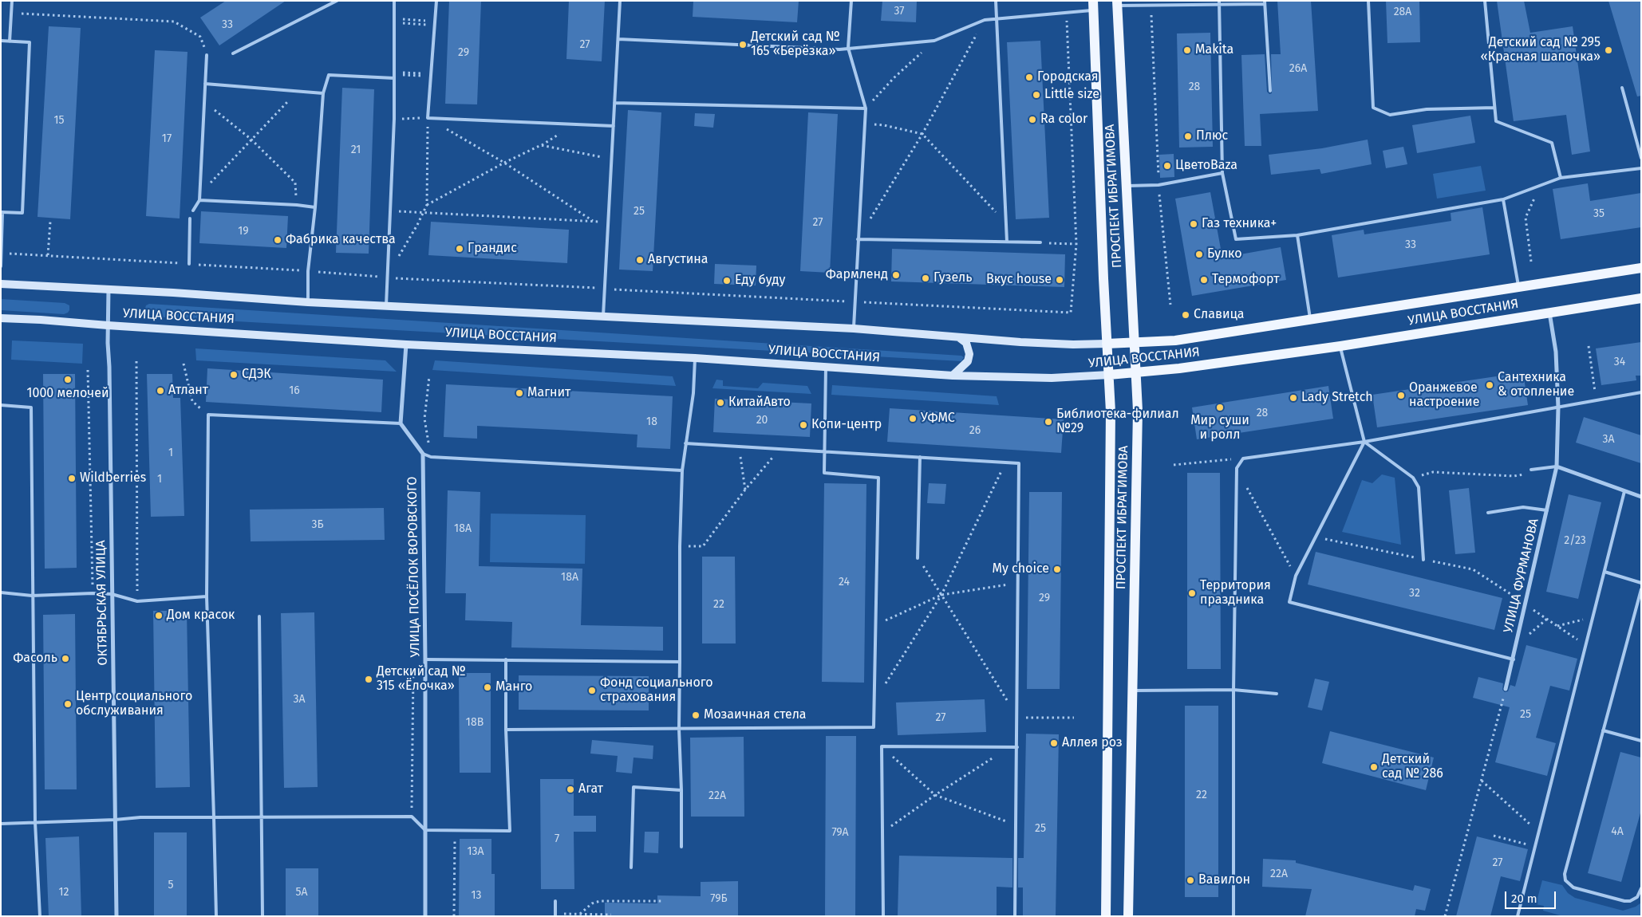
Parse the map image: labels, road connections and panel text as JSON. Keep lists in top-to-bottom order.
{
  "streets": {
    "main road": ["ПРОСПЕКТ ИБРАГИМОВА", "УЛИЦА ВОССТАНИЯ"],
    "street": ["УЛИЦА ПОСЁЛОК ВОРОВСКОГО", "УЛИЦА ФУРМАНОВА", "ОКТЯБРЬСКАЯ УЛИЦА"]
  },
  "crossings": [
    ["ПРОСПЕКТ ИБРАГИМОВА", "УЛИЦА ВОССТАНИЯ"],
    ["УЛИЦА ВОССТАНИЯ", "УЛИЦА ФУРМАНОВА"],
    ["УЛИЦА ВОССТАНИЯ", "ОКТЯБРЬСКАЯ УЛИЦА"]
  ],
  "places": [
    "Детский сад № 165 «Берёзка»",
    "Makita",
    "Детский сад № 295 «Красная шапочка»",
    "Городская",
    "Little size",
    "Ra color",
    "Плюс",
    "ЦветоBaza",
    "Газ техника+",
    "Фабрика качества",
    "Грандис",
    "Булко",
    "Августина",
    "Фармленд",
    "Гузель",
    "Вкус house",
    "Термофорт",
    "Еду буду",
    "Славица",
    "СДЭК",
    "1000 мелочей",
    "Сантехника & отопление",
    "Атлант",
    "Магнит",
    "Оранжевое настроение",
    "Lady Stretch",
    "КитайАвто",
    "Мир суши и ролл",
    "УФМС",
    "Библиотека-филиал №29",
    "Копи-центр",
    "Wildberries",
    "My choice",
    "Территория праздника",
    "Дом красок",
    "Фасоль",
    "Детский сад № 315 «Ёлочка»",
    "Манго",
    "Фонд социального страхования",
    "Центр социального обслуживания",
    "Мозаичная стела",
    "Аллея роз",
    "Детский сад № 286",
    "Агат",
    "Вавилон"
  ],
  "house_numbers": [
    "37",
    "28А",
    "33",
    "27",
    "29",
    "26А",
    "28",
    "15",
    "17",
    "21",
    "25",
    "35",
    "27",
    "19",
    "33",
    "34",
    "16",
    "28",
    "20",
    "18",
    "26",
    "3А",
    "1",
    "1",
    "3Б",
    "18А",
    "2/23",
    "18А",
    "24",
    "32",
    "29",
    "22",
    "3А",
    "25",
    "27",
    "18В",
    "22",
    "22А",
    "25",
    "4А",
    "79А",
    "7",
    "13А",
    "27",
    "22А",
    "5",
    "12",
    "5А",
    "13",
    "79Б"
  ],
  "scale_bar": "20 m"
}
